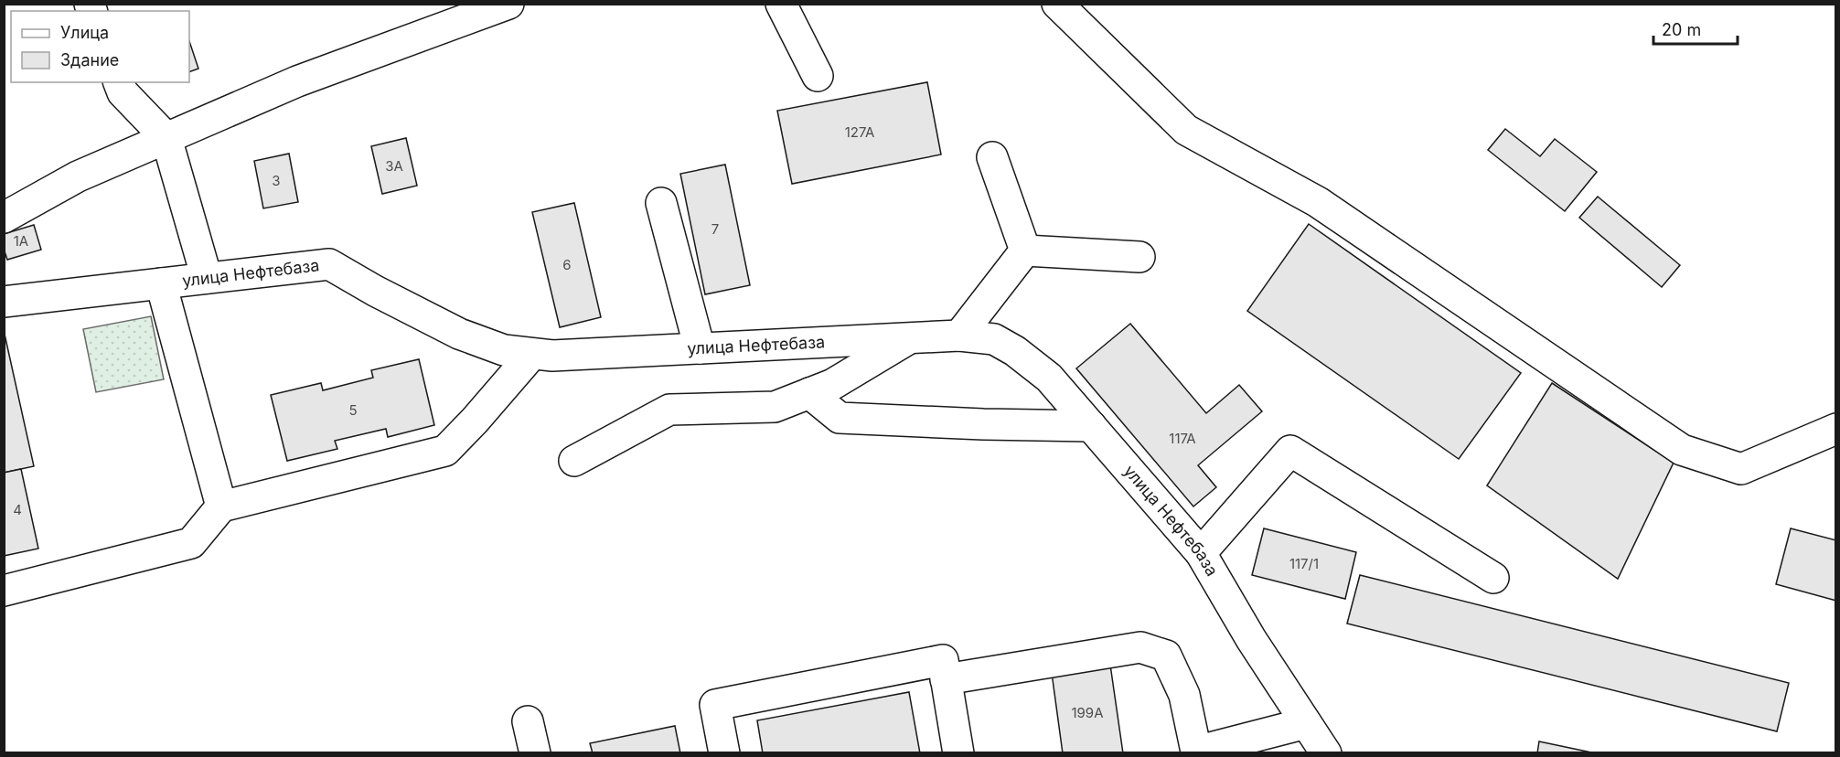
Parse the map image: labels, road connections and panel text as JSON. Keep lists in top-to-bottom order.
{
  "streets": {
    "street": ["улица Нефтебаза"]
  },
  "house_numbers": [
    "127А",
    "3А",
    "3",
    "7",
    "1А",
    "6",
    "5",
    "117А",
    "4",
    "117/1",
    "199А"
  ],
  "legend": ["Улица", "Здание"],
  "scale_bar": "20 m"
}
